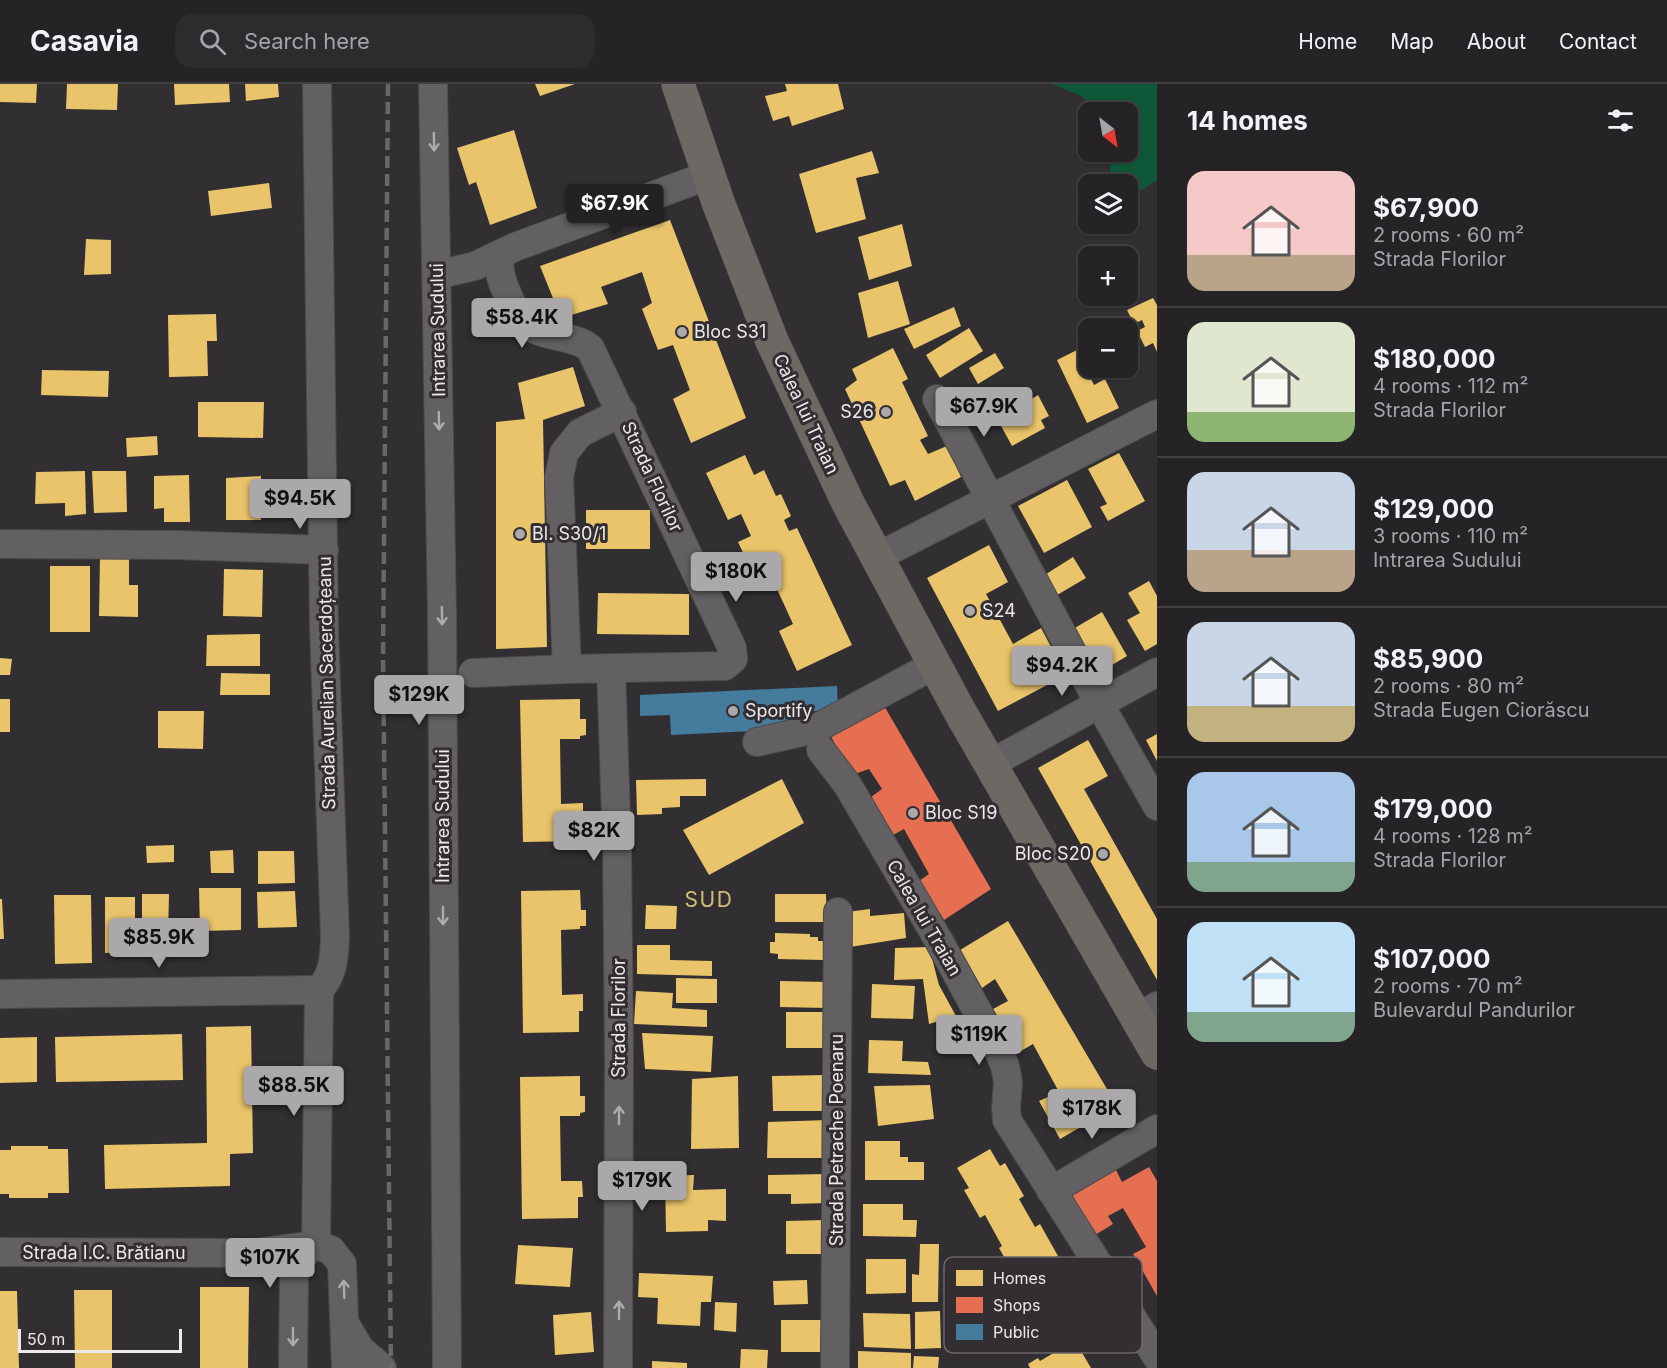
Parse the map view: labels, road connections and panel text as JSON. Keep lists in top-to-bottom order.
{
  "streets": {
    "main road": ["Calea lui Traian"],
    "street": [
      "Intrarea Sudului",
      "Strada Florilor",
      "Strada Aurelian Sacerdoțeanu",
      "Strada Petrache Poenaru",
      "Strada I.C. Brătianu"
    ]
  },
  "one_way": ["Strada Florilor"],
  "districts": ["SUD"],
  "places": [
    "Bloc S31",
    "S26",
    "Bl. S30/1",
    "S24",
    "Sportify",
    "Bloc S19",
    "Bloc S20"
  ],
  "legend": ["Homes", "Shops", "Public"],
  "scale_bar": "50 m",
  "north": "bottom right",
  "page": {
    "header": "Casavia",
    "search": "Search here",
    "nav": [
      "Home",
      "Map",
      "About",
      "Contact"
    ],
    "heading": "14 homes",
    "map_buttons": ["+", "−"],
    "list": [
      {
        "name": "$67,900",
        "note": "2 rooms · 60 m² · Strada Florilor"
      },
      {
        "name": "$180,000",
        "note": "4 rooms · 112 m² · Strada Florilor"
      },
      {
        "name": "$129,000",
        "note": "3 rooms · 110 m² · Intrarea Sudului"
      },
      {
        "name": "$85,900",
        "note": "2 rooms · 80 m² · Strada Eugen Ciorăscu"
      },
      {
        "name": "$179,000",
        "note": "4 rooms · 128 m² · Strada Florilor"
      },
      {
        "name": "$107,000",
        "note": "2 rooms · 70 m² · Bulevardul Pandurilor"
      }
    ],
    "price": [
      "$67.9K",
      "$58.4K",
      "$67.9K",
      "$94.5K",
      "$180K",
      "$94.2K",
      "$129K",
      "$82K",
      "$85.9K",
      "$119K",
      "$88.5K",
      "$178K",
      "$179K",
      "$107K"
    ],
    "scale": "50 m"
  }
}
